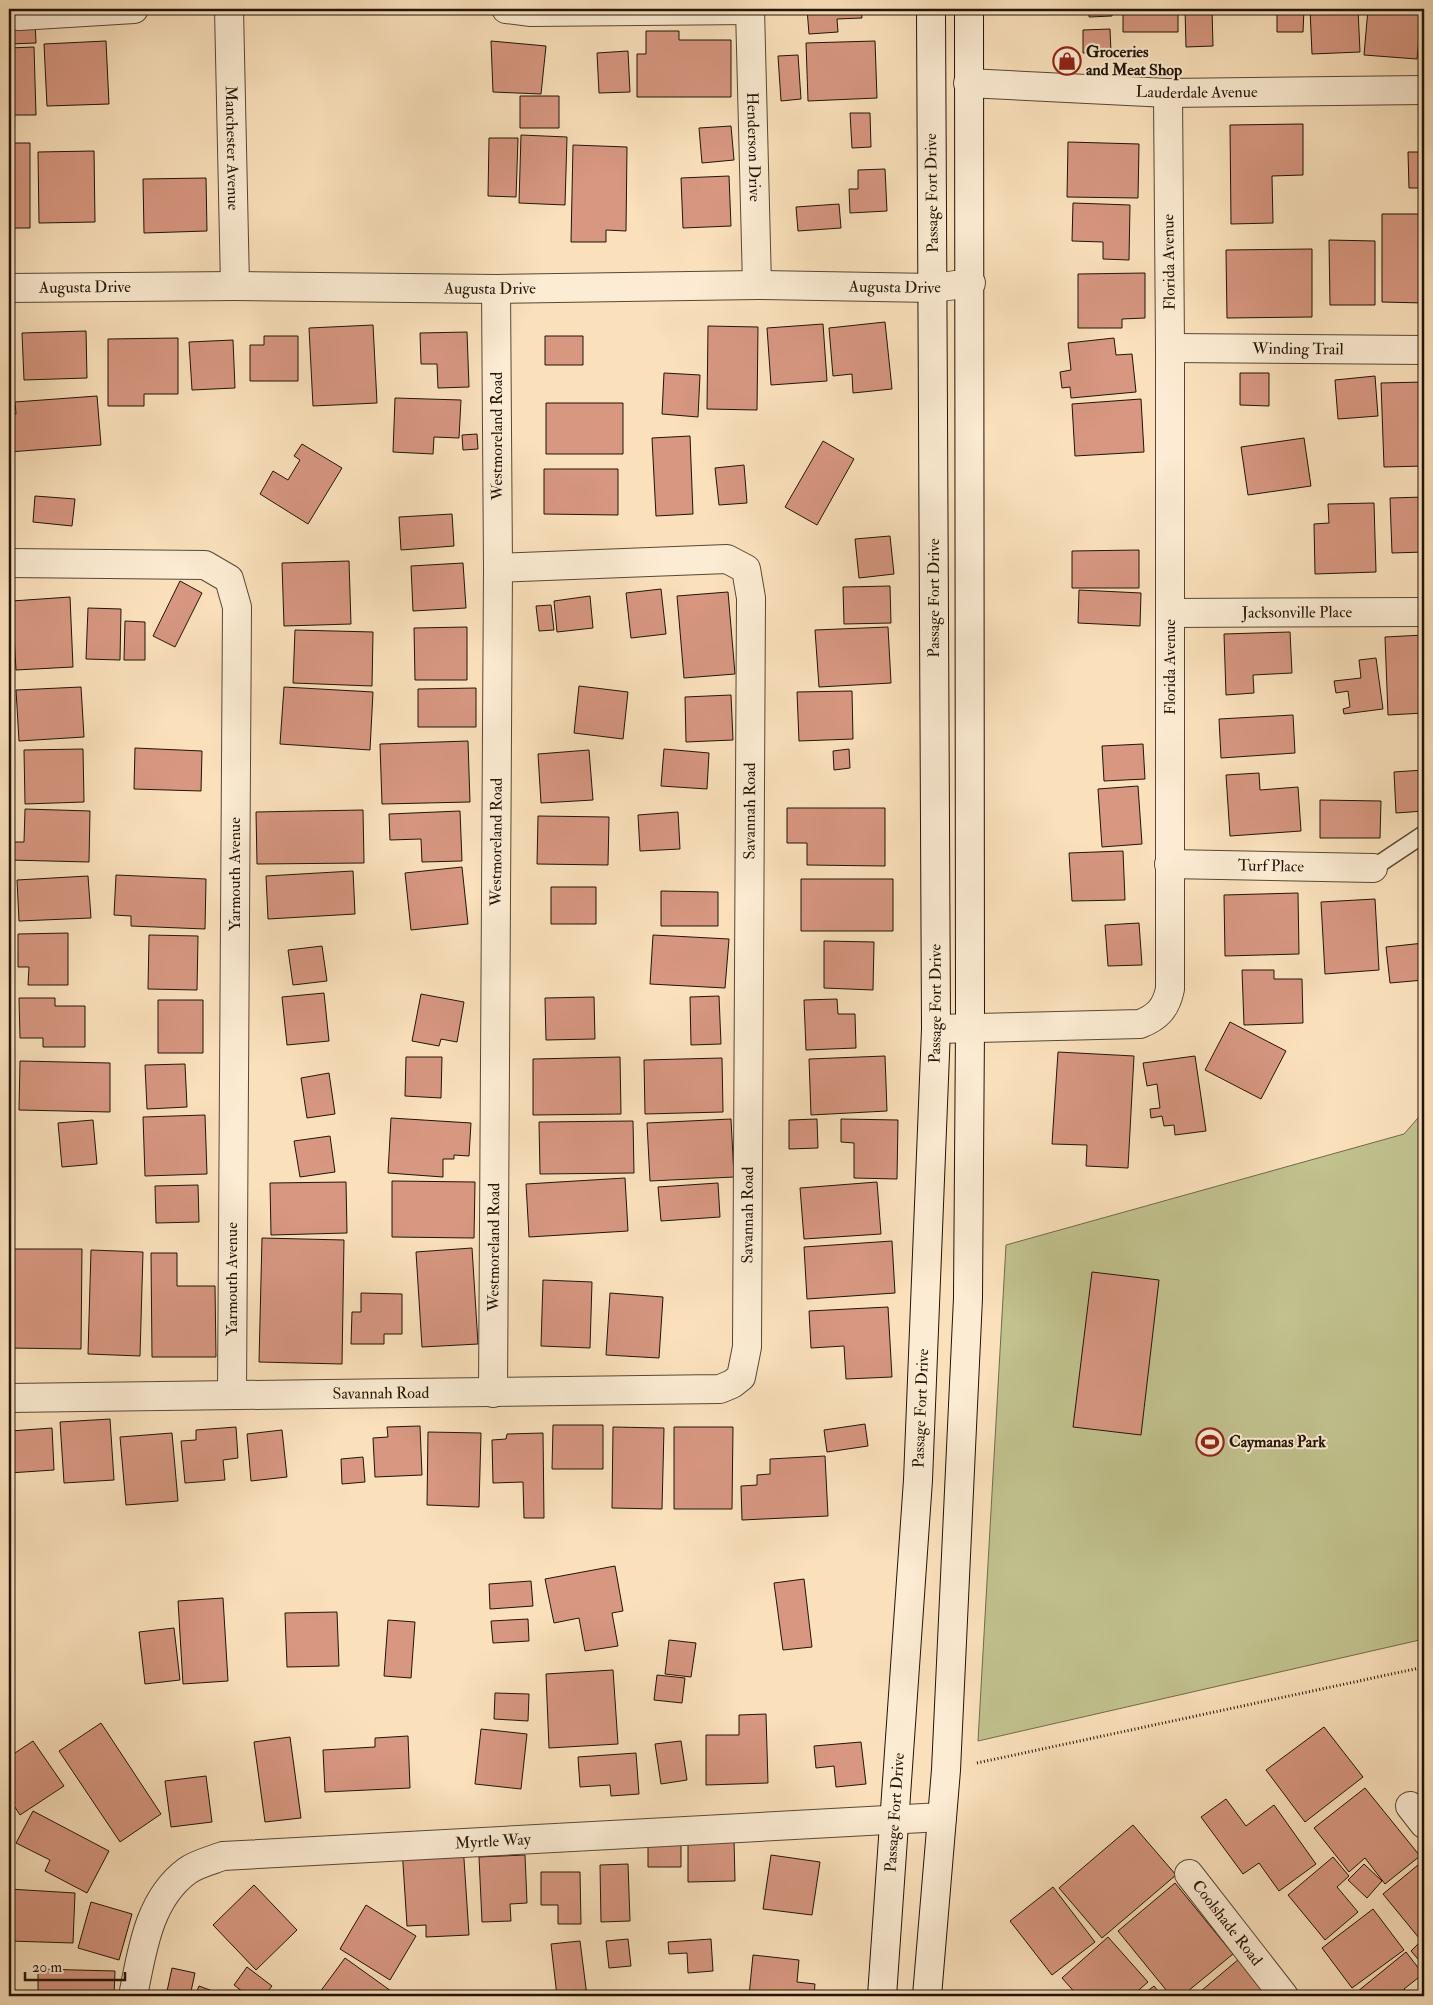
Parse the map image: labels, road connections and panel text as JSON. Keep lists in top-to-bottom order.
{
  "streets": {
    "street": [
      "Lauderdale Avenue",
      "Henderson Drive",
      "Manchester Avenue",
      "Passage Fort Drive",
      "Florida Avenue",
      "Augusta Drive",
      "Winding Trail",
      "Westmoreland Road",
      "Jacksonville Place",
      "Savannah Road",
      "Turf Place",
      "Yarmouth Avenue",
      "Myrtle Way",
      "Coolshade Road"
    ]
  },
  "crossings": [
    ["Lauderdale Avenue", "Florida Avenue"],
    ["Henderson Drive", "Augusta Drive"],
    ["Manchester Avenue", "Augusta Drive"],
    ["Passage Fort Drive", "Florida Avenue"],
    ["Passage Fort Drive", "Augusta Drive"],
    ["Passage Fort Drive", "Myrtle Way"],
    ["Florida Avenue", "Winding Trail"],
    ["Florida Avenue", "Jacksonville Place"],
    ["Florida Avenue", "Turf Place"],
    ["Augusta Drive", "Westmoreland Road"],
    ["Westmoreland Road", "Savannah Road"],
    ["Savannah Road", "Yarmouth Avenue"]
  ],
  "places": {
    "shop": ["Groceries and Meat Shop"],
    "sports": ["Caymanas Park"]
  },
  "scale_bar": "20 m"
}
